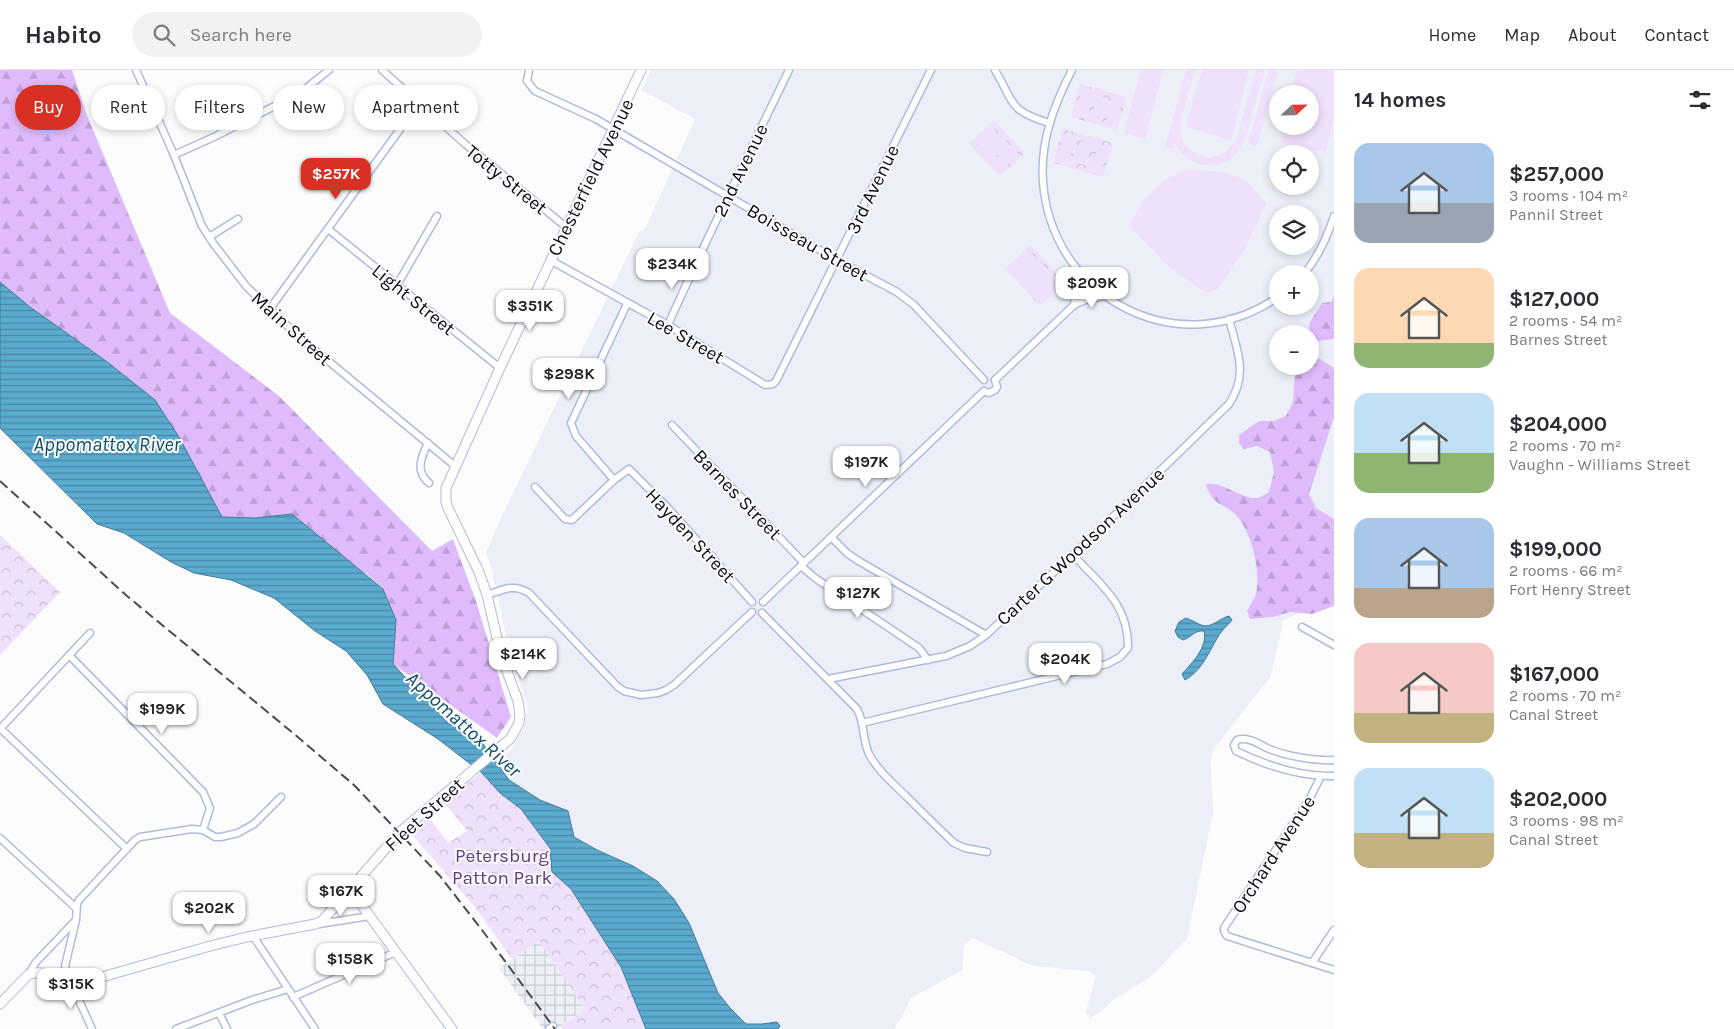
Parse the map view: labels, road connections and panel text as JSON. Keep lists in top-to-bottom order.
{
  "streets": {
    "main road": ["Chesterfield Avenue", "Fleet Street"],
    "street": [
      "2nd Avenue",
      "Totty Street",
      "3rd Avenue",
      "Boisseau Street",
      "Light Street",
      "Main Street",
      "Lee Street",
      "Barnes Street",
      "Hayden Street",
      "Carter G Woodson Avenue",
      "Orchard Avenue"
    ]
  },
  "crossings": [
    ["2nd Avenue", "Boisseau Street"],
    ["2nd Avenue", "Lee Street"],
    ["Chesterfield Avenue", "Totty Street"],
    ["Chesterfield Avenue", "Boisseau Street"],
    ["Chesterfield Avenue", "Light Street"],
    ["Chesterfield Avenue", "Main Street"],
    ["Chesterfield Avenue", "Lee Street"],
    ["Chesterfield Avenue", "Fleet Street"],
    ["3rd Avenue", "Boisseau Street"],
    ["3rd Avenue", "Lee Street"],
    ["Barnes Street", "Carter G Woodson Avenue"]
  ],
  "water": ["Appomattox River"],
  "parks": ["Petersburg Patton Park"],
  "north": "right",
  "page": {
    "header": "Habito",
    "search": "Search here",
    "nav": [
      "Home",
      "Map",
      "About",
      "Contact"
    ],
    "heading": "14 homes",
    "map_buttons": ["+", "−"],
    "chip": [
      "Buy",
      "Rent",
      "Filters",
      "New",
      "Apartment"
    ],
    "list": [
      {
        "name": "$257,000",
        "note": "3 rooms · 104 m² · Pannil Street"
      },
      {
        "name": "$127,000",
        "note": "2 rooms · 54 m² · Barnes Street"
      },
      {
        "name": "$204,000",
        "note": "2 rooms · 70 m² · Vaughn - Williams Street"
      },
      {
        "name": "$199,000",
        "note": "2 rooms · 66 m² · Fort Henry Street"
      },
      {
        "name": "$167,000",
        "note": "2 rooms · 70 m² · Canal Street"
      },
      {
        "name": "$202,000",
        "note": "3 rooms · 98 m² · Canal Street"
      }
    ],
    "price": [
      "$257K",
      "$234K",
      "$209K",
      "$351K",
      "$298K",
      "$197K",
      "$127K",
      "$214K",
      "$204K",
      "$199K",
      "$167K",
      "$202K",
      "$158K",
      "$315K"
    ]
  }
}
